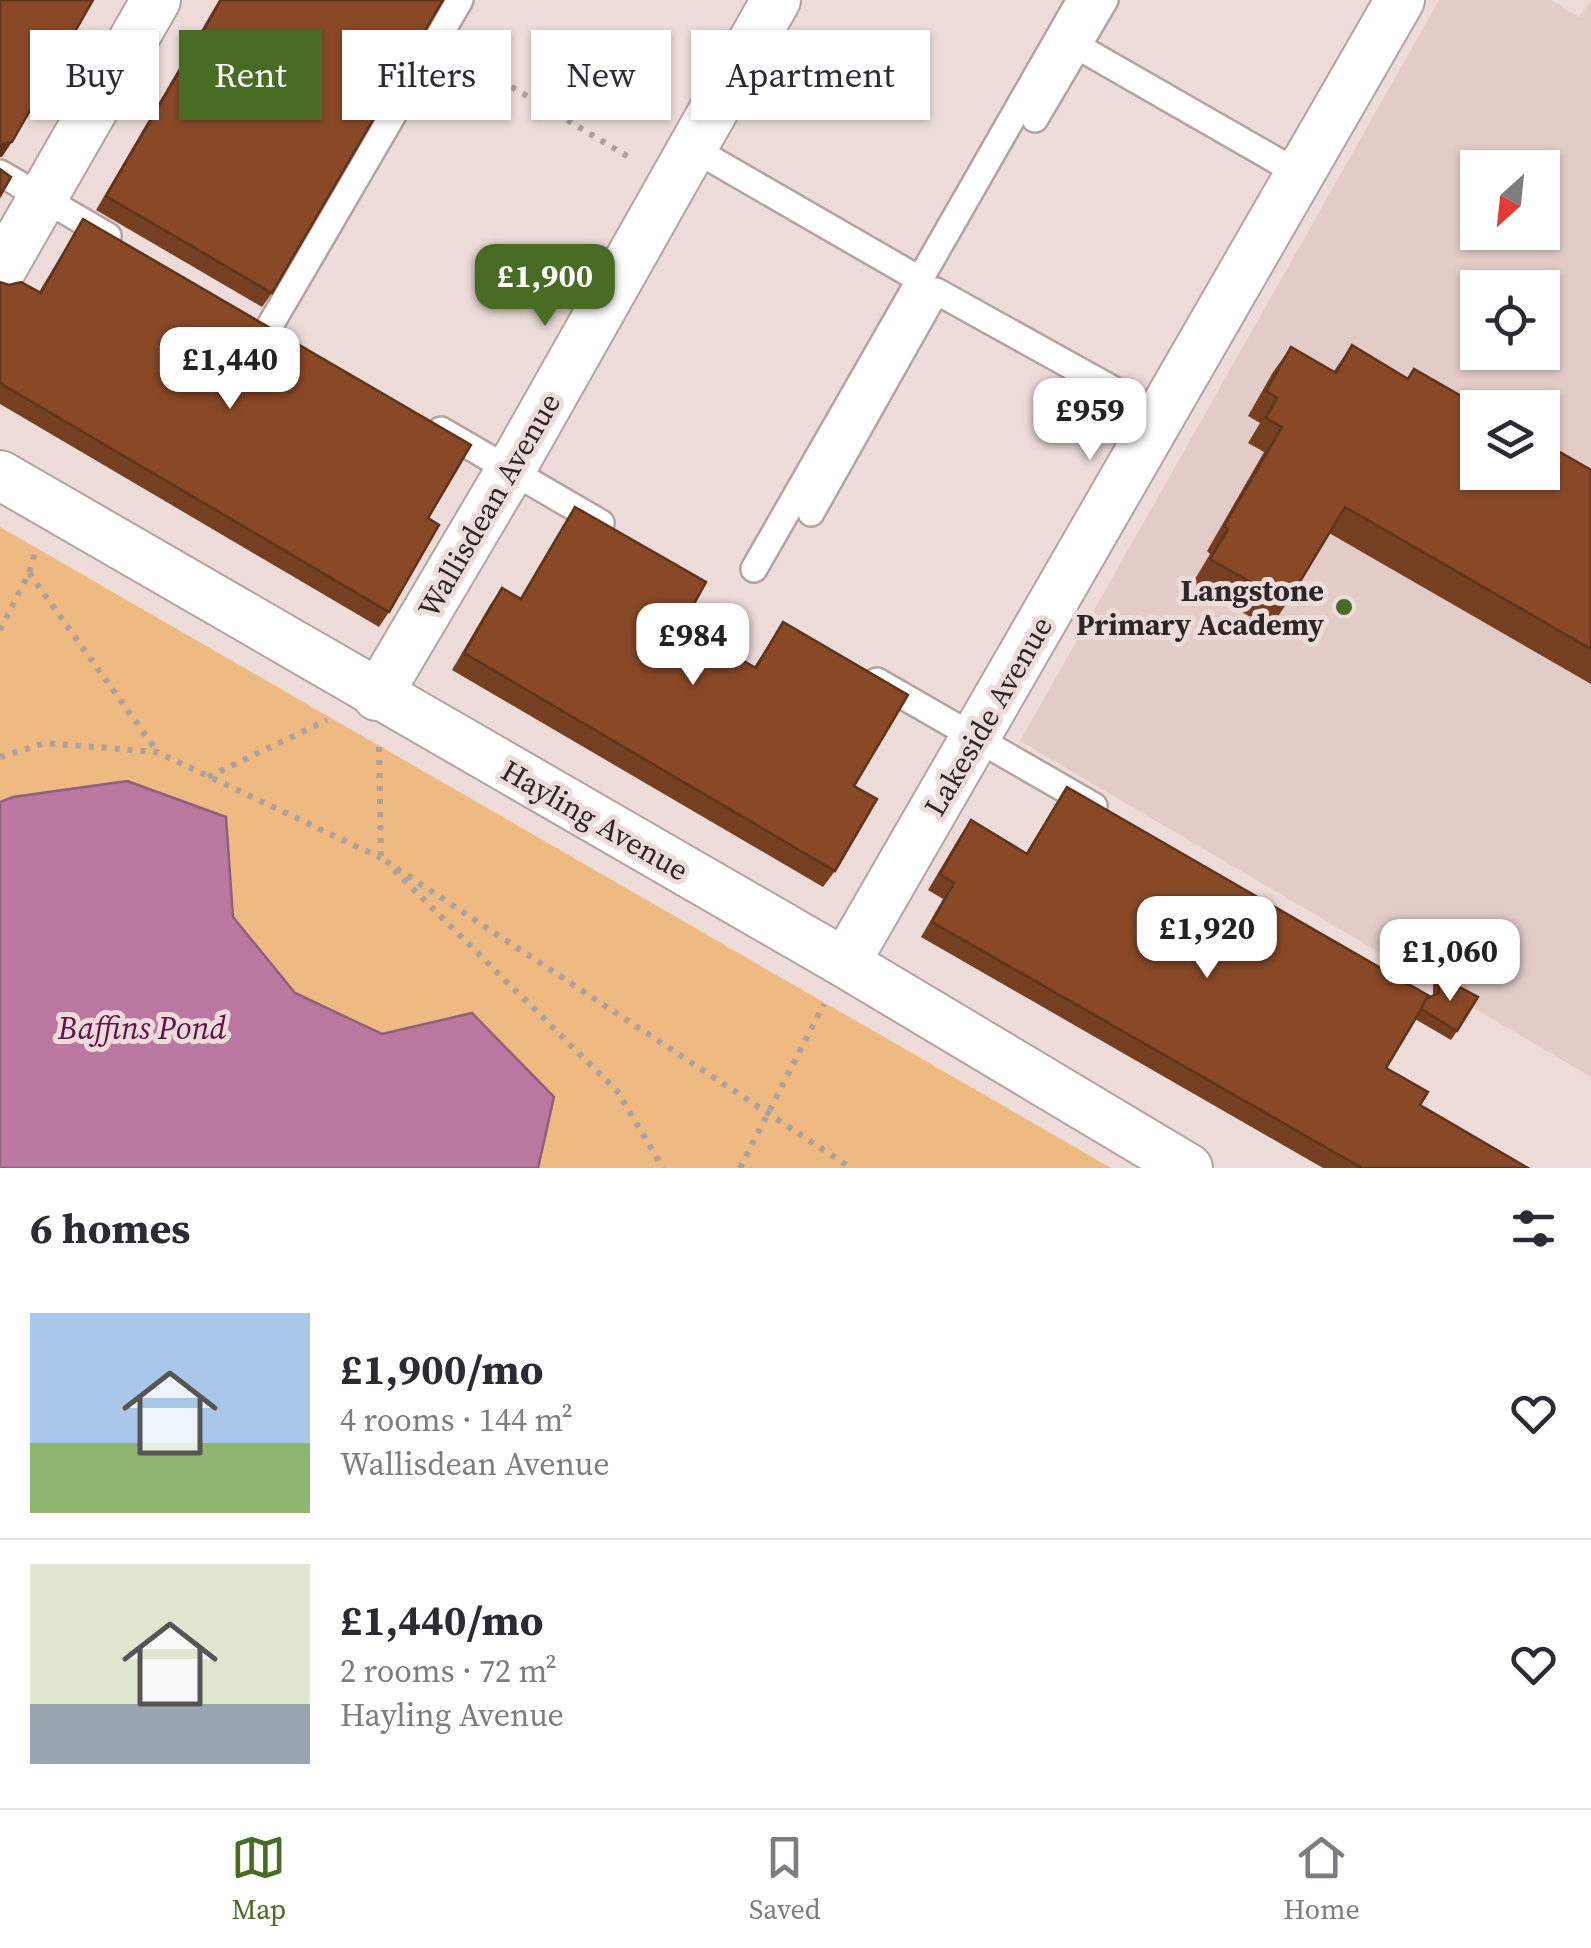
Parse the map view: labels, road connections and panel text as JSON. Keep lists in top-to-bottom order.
{
  "streets": {
    "street": ["Wallisdean Avenue", "Lakeside Avenue", "Hayling Avenue"]
  },
  "crossings": [
    ["Wallisdean Avenue", "Hayling Avenue"],
    ["Lakeside Avenue", "Hayling Avenue"]
  ],
  "water": ["Baffins Pond"],
  "places": ["Langstone Primary Academy"],
  "north": "bottom left",
  "page": {
    "chip": [
      "Buy",
      "Rent",
      "Filters",
      "New",
      "Apartment"
    ],
    "price": [
      "£1,900",
      "£1,440",
      "£959",
      "£984",
      "£1,920",
      "£1,060"
    ],
    "heading": "6 homes",
    "list": [
      {
        "name": "£1,900/mo",
        "note": "4 rooms · 144 m² · Wallisdean Avenue"
      },
      {
        "name": "£1,440/mo",
        "note": "2 rooms · 72 m² · Hayling Avenue"
      }
    ],
    "tabs": ["Map", "Saved", "Home"]
  }
}
